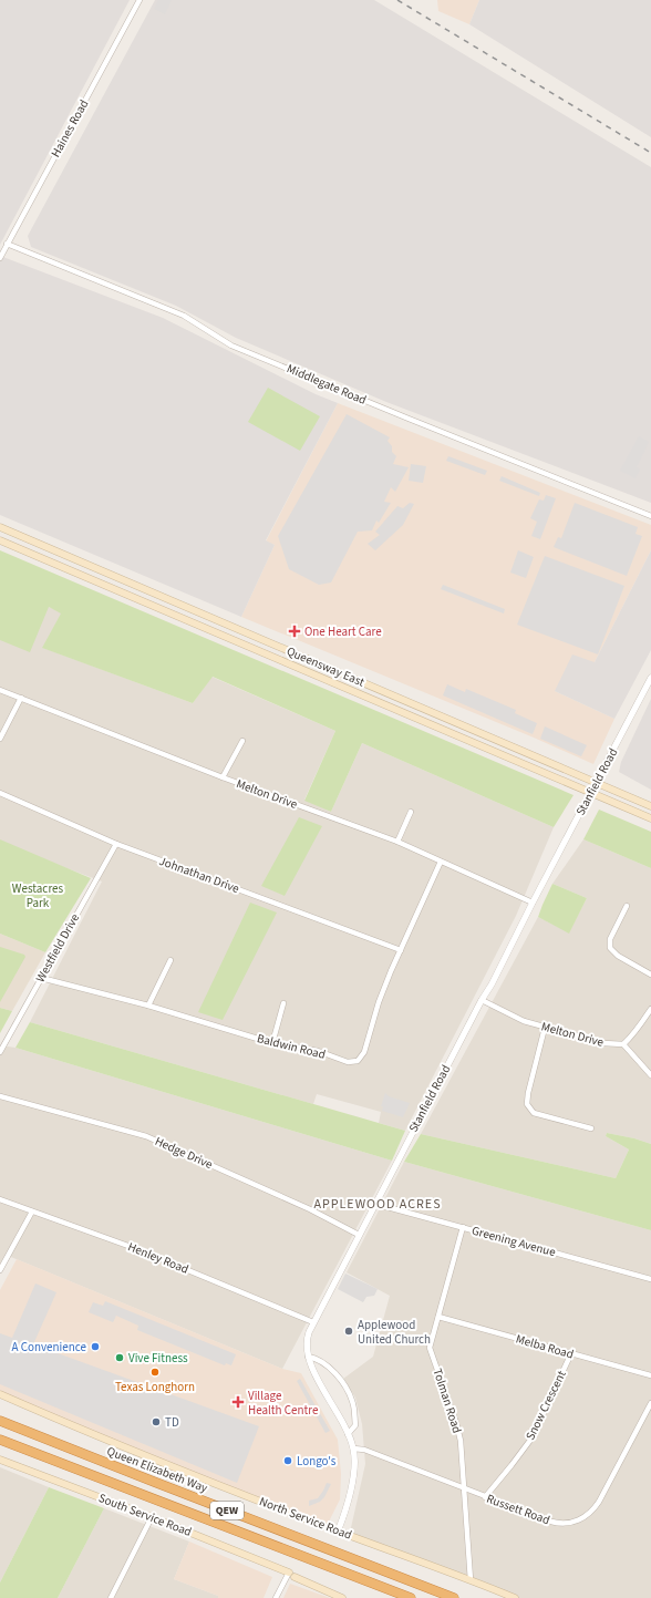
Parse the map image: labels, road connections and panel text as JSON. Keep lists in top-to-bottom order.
{
  "streets": {
    "highway": ["Queen Elizabeth Way", "QEW"],
    "main road": ["Queensway East", "South Service Road", "North Service Road"],
    "street": [
      "Haines Road",
      "Middlegate Road",
      "Stanfield Road",
      "Melton Drive",
      "Johnathan Drive",
      "Westfield Drive",
      "Baldwin Road",
      "Hedge Drive",
      "Greening Avenue",
      "Henley Road",
      "Melba Road",
      "Tolman Road",
      "Snow Crescent",
      "Russett Road"
    ]
  },
  "crossings": [
    ["Haines Road", "Middlegate Road"],
    ["Queensway East", "Stanfield Road"],
    ["Stanfield Road", "Melton Drive"],
    ["Stanfield Road", "Hedge Drive"],
    ["Stanfield Road", "Greening Avenue"],
    ["Stanfield Road", "Henley Road"],
    ["Stanfield Road", "Russett Road"],
    ["Stanfield Road", "North Service Road"],
    ["Melton Drive", "Baldwin Road"],
    ["Johnathan Drive", "Westfield Drive"],
    ["Johnathan Drive", "Baldwin Road"],
    ["Westfield Drive", "Baldwin Road"],
    ["Greening Avenue", "Tolman Road"],
    ["Melba Road", "Tolman Road"],
    ["Melba Road", "Snow Crescent"],
    ["Tolman Road", "Russett Road"],
    ["Tolman Road", "North Service Road"],
    ["Snow Crescent", "Russett Road"]
  ],
  "districts": ["APPLEWOOD ACRES"],
  "parks": ["Westacres Park"],
  "places": {
    "health": ["One Heart Care", "Village Health Centre"],
    "other": [
      "Applewood United Church",
      "A Convenience",
      "Vive Fitness",
      "Texas Longhorn",
      "TD",
      "Longo's"
    ]
  }
}
